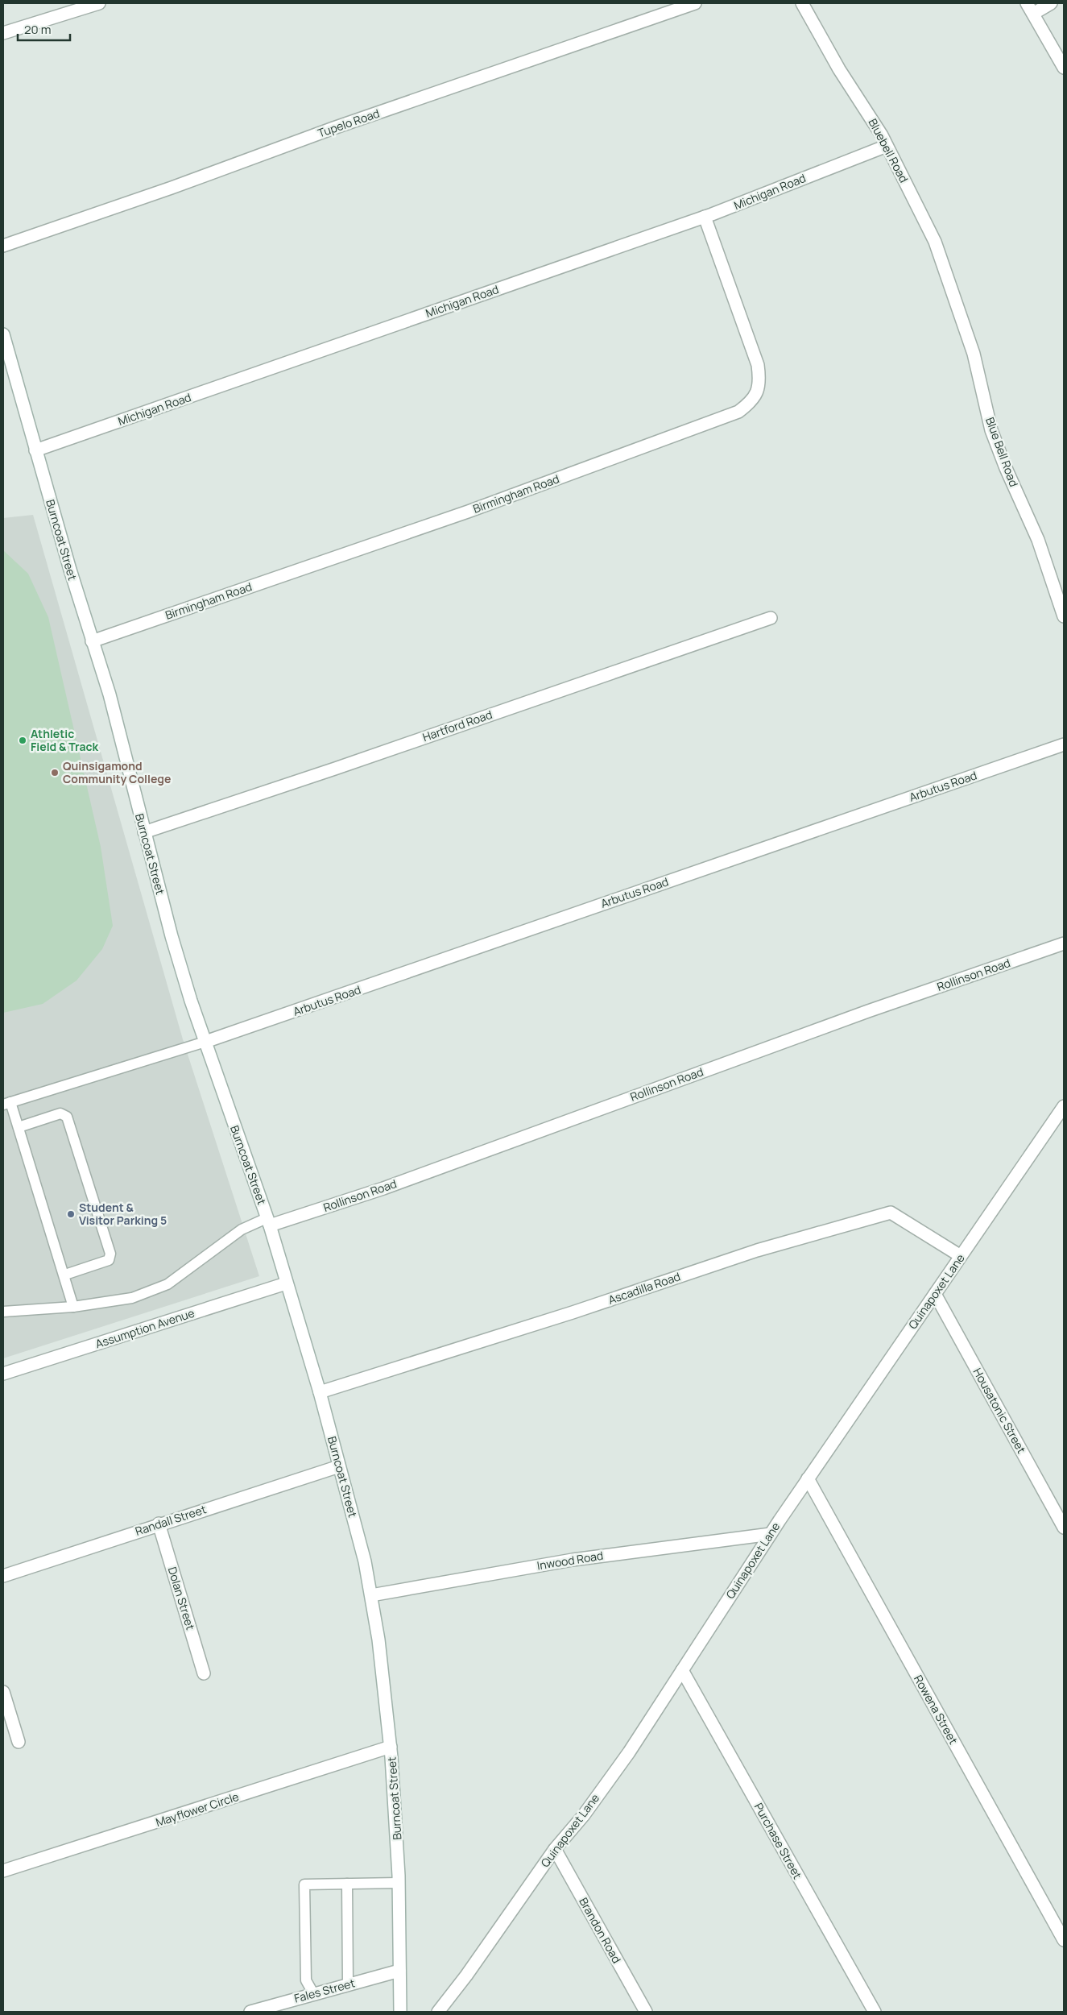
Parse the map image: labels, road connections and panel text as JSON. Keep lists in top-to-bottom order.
{
  "streets": {
    "street": [
      "Tupelo Road",
      "Bluebell Road",
      "Michigan Road",
      "Blue Bell Road",
      "Birmingham Road",
      "Burncoat Street",
      "Hartford Road",
      "Arbutus Road",
      "Rollinson Road",
      "Ascadilla Road",
      "Quinapoxet Lane",
      "Assumption Avenue",
      "Housatonic Street",
      "Randall Street",
      "Inwood Road",
      "Dolan Street",
      "Rowena Street",
      "Mayflower Circle",
      "Purchase Street",
      "Brandon Road",
      "Fales Street"
    ]
  },
  "crossings": [
    ["Bluebell Road", "Michigan Road"],
    ["Bluebell Road", "Blue Bell Road"],
    ["Michigan Road", "Birmingham Road"],
    ["Michigan Road", "Burncoat Street"],
    ["Birmingham Road", "Burncoat Street"],
    ["Burncoat Street", "Hartford Road"],
    ["Burncoat Street", "Arbutus Road"],
    ["Burncoat Street", "Rollinson Road"],
    ["Burncoat Street", "Ascadilla Road"],
    ["Burncoat Street", "Assumption Avenue"],
    ["Burncoat Street", "Randall Street"],
    ["Burncoat Street", "Inwood Road"],
    ["Burncoat Street", "Mayflower Circle"],
    ["Burncoat Street", "Fales Street"],
    ["Ascadilla Road", "Quinapoxet Lane"],
    ["Quinapoxet Lane", "Housatonic Street"],
    ["Quinapoxet Lane", "Inwood Road"],
    ["Quinapoxet Lane", "Rowena Street"],
    ["Quinapoxet Lane", "Purchase Street"],
    ["Quinapoxet Lane", "Brandon Road"],
    ["Randall Street", "Dolan Street"]
  ],
  "places": ["Athletic Field & Track", "Quinsigamond Community College", "Student & Visitor Parking 5"],
  "scale_bar": "20 m"
}
